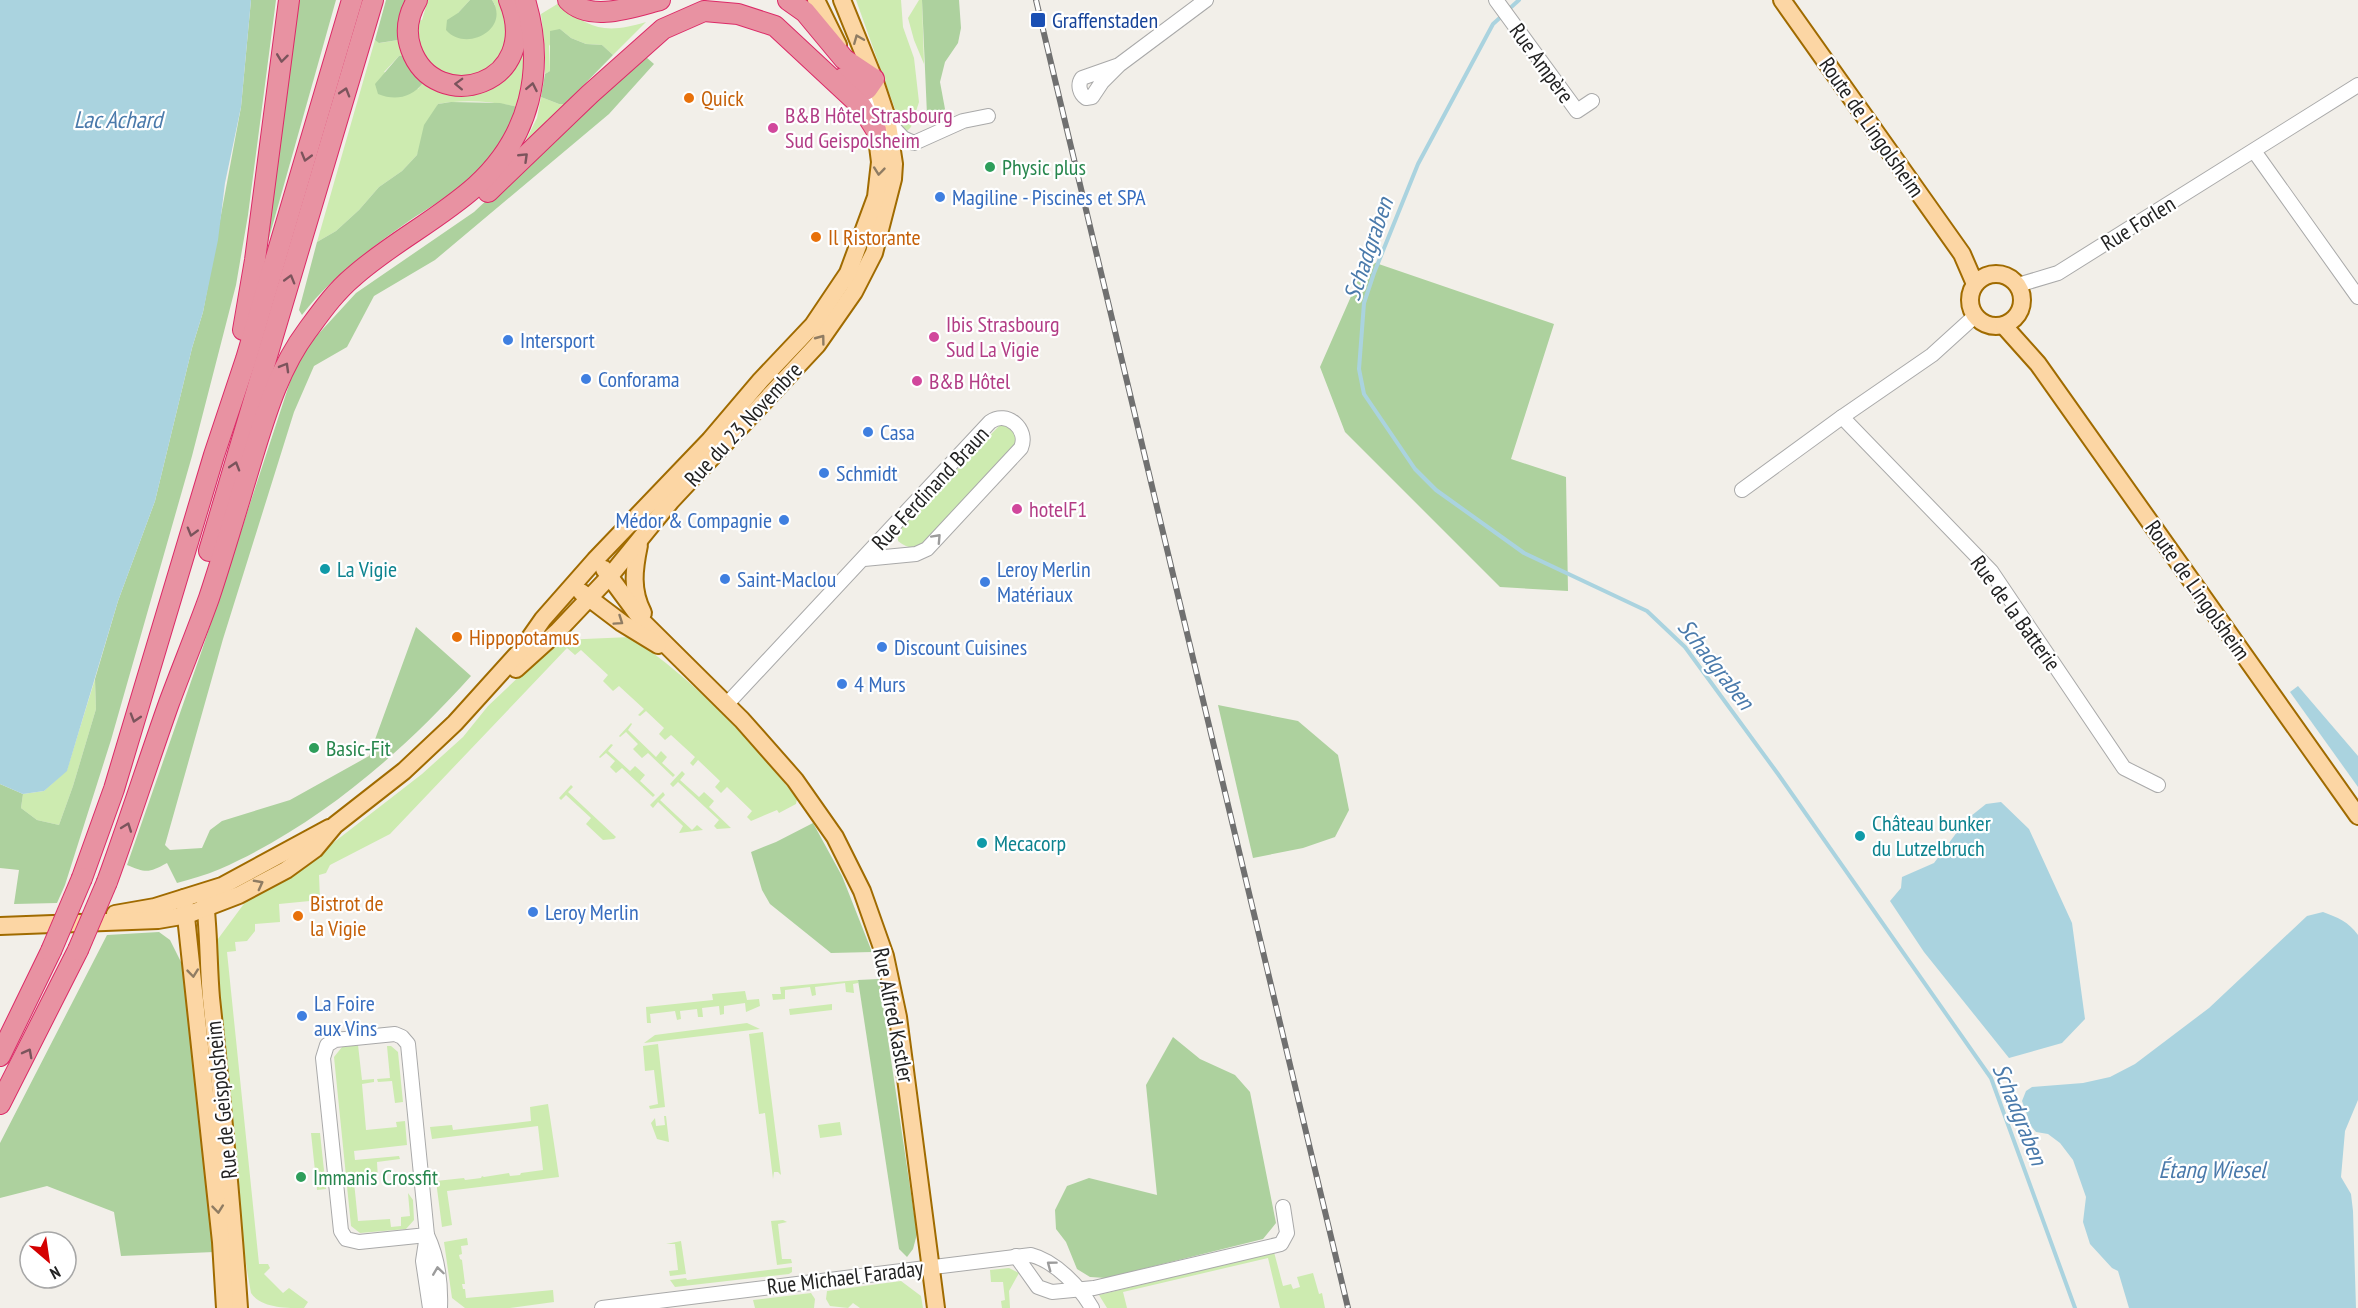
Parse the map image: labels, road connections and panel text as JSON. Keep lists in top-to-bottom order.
{
  "streets": {
    "main road": [
      "Route de Lingolsheim",
      "Rue du 23 Novembre",
      "Rue Alfred Kastler",
      "Rue de Geispolsheim"
    ],
    "street": [
      "Rue Ampère",
      "Rue Forlen",
      "Rue Ferdinand Braun",
      "Rue de la Batterie",
      "Rue Michael Faraday"
    ]
  },
  "crossings": [
    ["Route de Lingolsheim", "Rue Forlen"],
    ["Rue du 23 Novembre", "Rue Alfred Kastler"],
    ["Rue Ferdinand Braun", "Rue Alfred Kastler"],
    ["Rue Alfred Kastler", "Rue Michael Faraday"]
  ],
  "water": ["Lac Achard", "Schadgraben", "Étang Wiesel"],
  "places": {
    "transit": ["Graffenstaden"],
    "other": [
      "Quick",
      "B&B Hôtel Strasbourg Sud Geispolsheim",
      "Physic plus",
      "Magiline - Piscines et SPA",
      "Il Ristorante",
      "Ibis Strasbourg Sud La Vigie",
      "Intersport",
      "Conforama",
      "B&B Hôtel",
      "Casa",
      "Schmidt",
      "hotelF1",
      "Médor & Compagnie",
      "La Vigie",
      "Saint-Maclou",
      "Leroy Merlin Matériaux",
      "Hippopotamus",
      "Discount Cuisines",
      "4 Murs",
      "Basic-Fit",
      "Château bunker du Lutzelbruch",
      "Mecacorp",
      "Leroy Merlin",
      "Bistrot de la Vigie",
      "La Foire aux Vins",
      "Immanis Crossfit"
    ]
  },
  "north": "bottom right"
}
